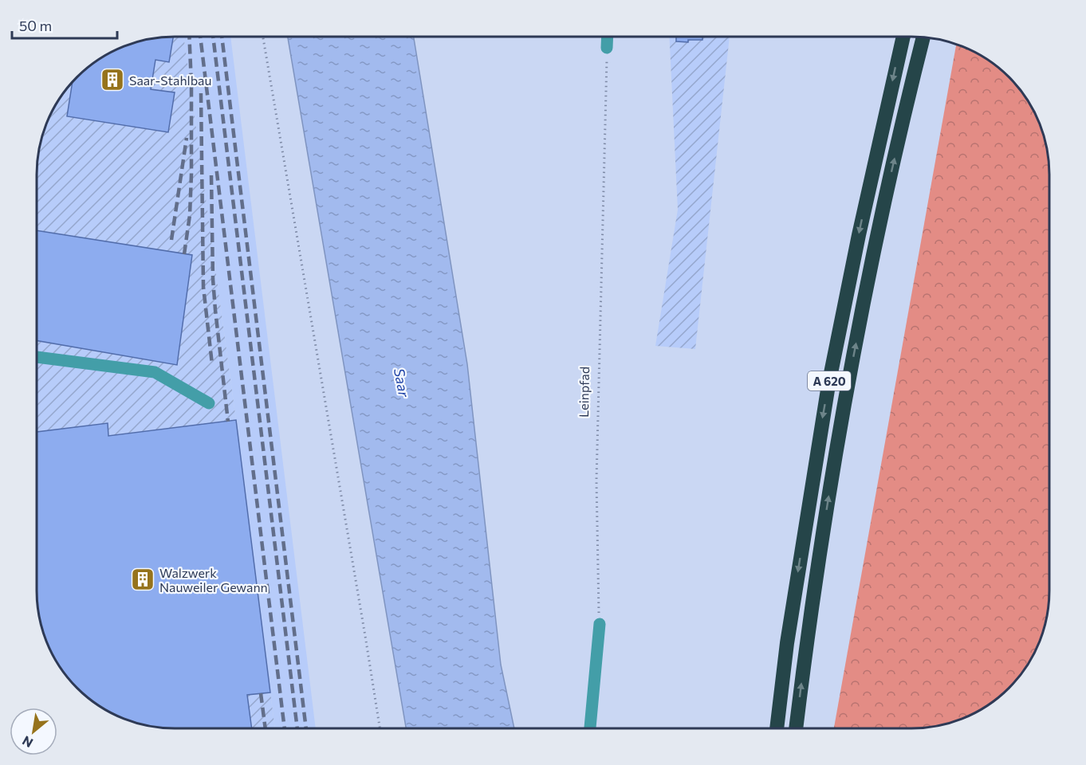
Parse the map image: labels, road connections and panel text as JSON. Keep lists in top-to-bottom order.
{
  "streets": {
    "highway": ["A 620"],
    "path": ["Leinpfad"]
  },
  "water": ["Saar"],
  "places": {
    "building": ["Saar-Stahlbau", "Walzwerk Nauweiler Gewann"]
  },
  "scale_bar": "50 m",
  "north": "bottom left"
}
